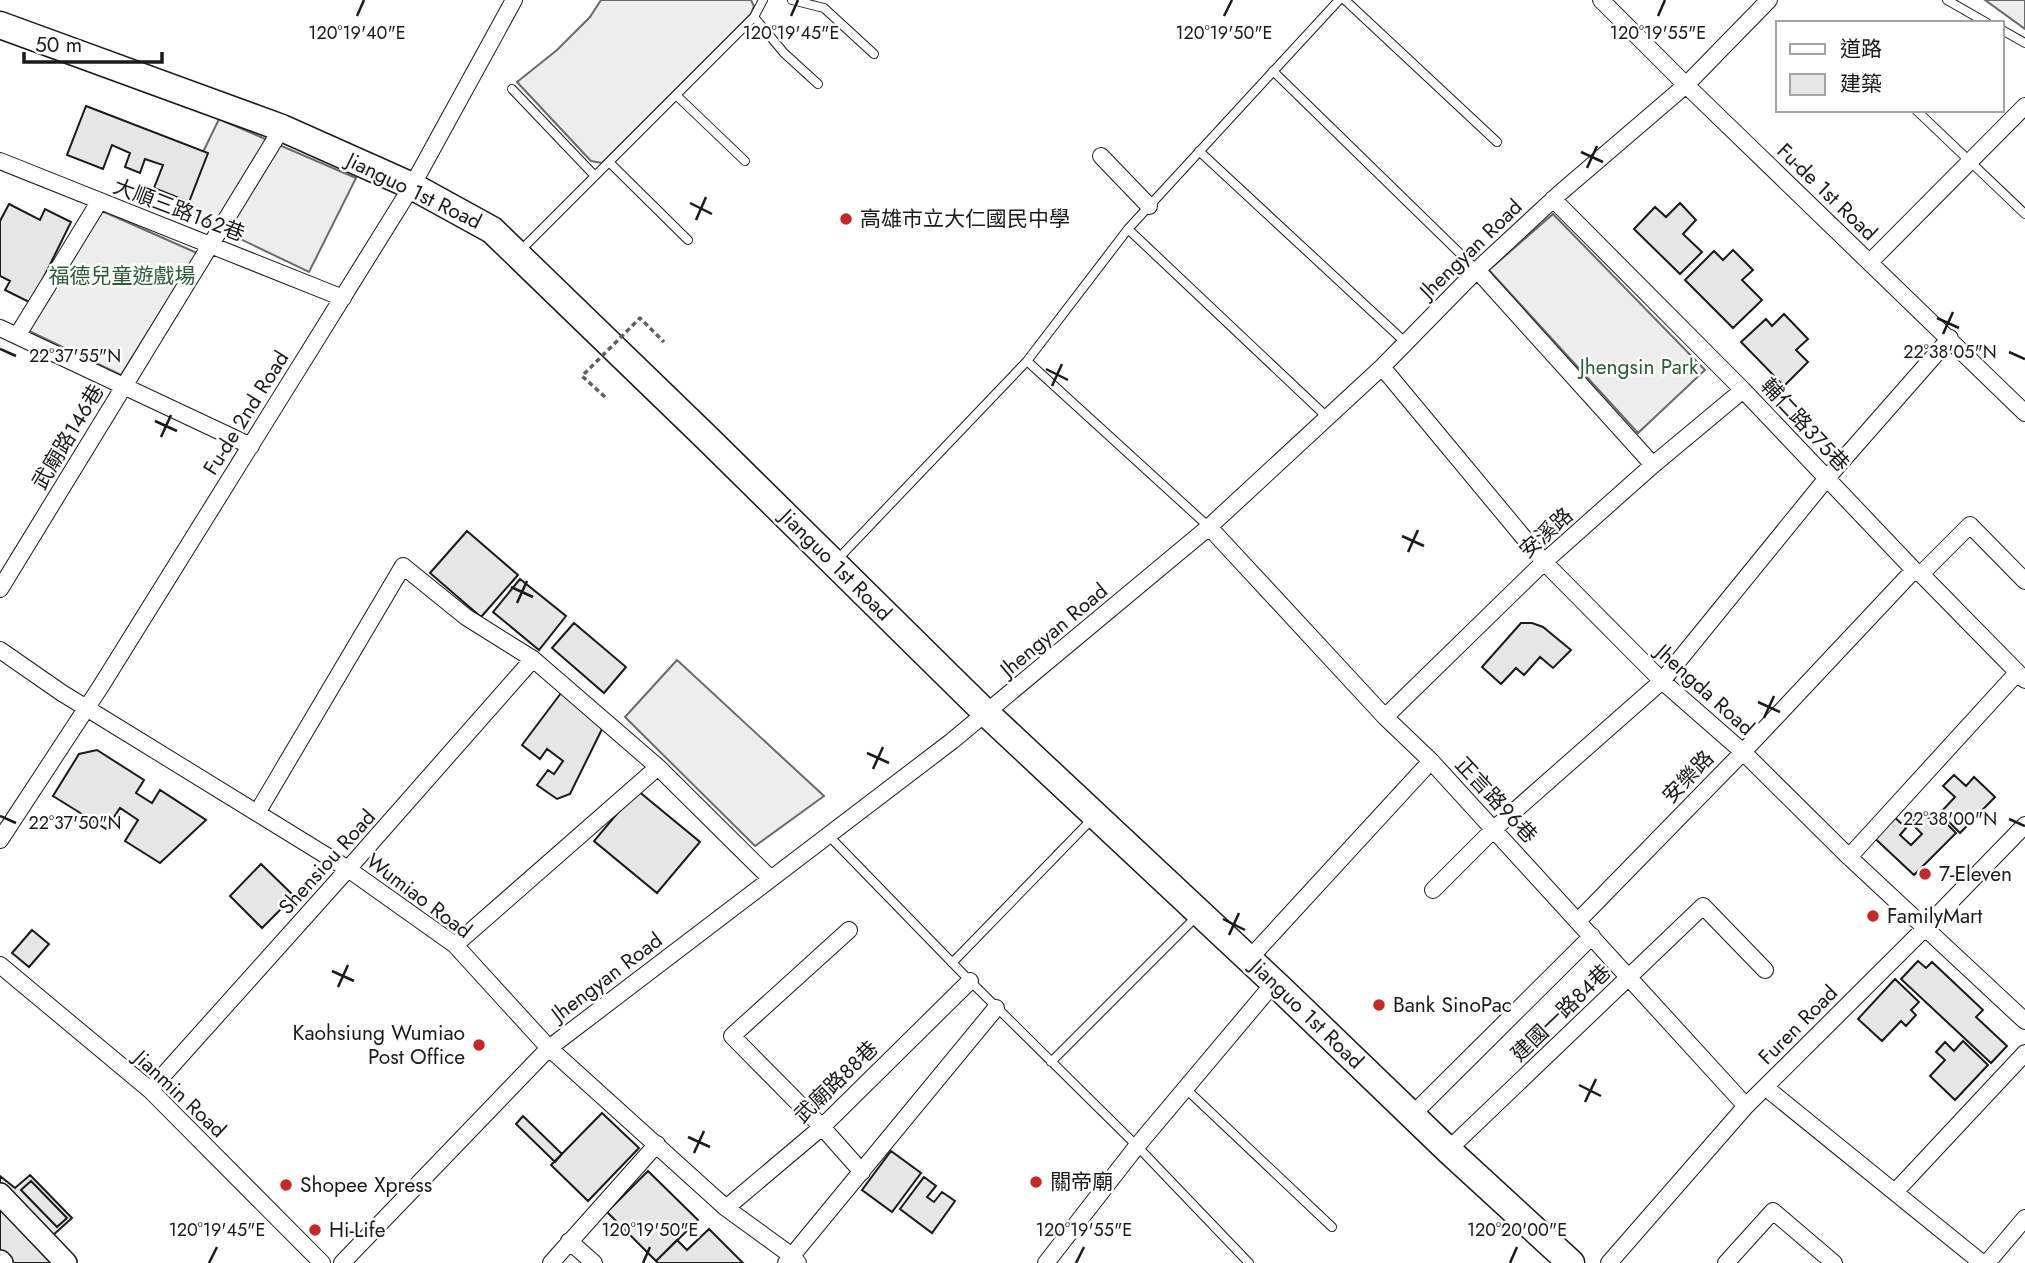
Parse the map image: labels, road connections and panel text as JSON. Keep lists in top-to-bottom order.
{
  "streets": {
    "main road": ["Jianguo 1st Road"],
    "street": [
      "Fu-de 1st Road",
      "大順三路162巷",
      "Jhengyan Road",
      "Fu-de 2nd Road",
      "輔仁路375巷",
      "武廟路146巷",
      "安溪路",
      "Jhengda Road",
      "安樂路",
      "正言路96巷",
      "Shensiou Road",
      "Wumiao Road",
      "建國一路84巷",
      "Furen Road",
      "武廟路88巷",
      "Jianmin Road"
    ]
  },
  "crossings": [
    ["Jianguo 1st Road", "Jhengyan Road"],
    ["Jianguo 1st Road", "Fu-de 2nd Road"],
    ["Jianguo 1st Road", "武廟路146巷"],
    ["Jianguo 1st Road", "建國一路84巷"],
    ["Fu-de 1st Road", "Jhengyan Road"],
    ["大順三路162巷", "Fu-de 2nd Road"],
    ["大順三路162巷", "武廟路146巷"],
    ["Jhengyan Road", "輔仁路375巷"],
    ["Jhengyan Road", "Jhengda Road"],
    ["Jhengyan Road", "正言路96巷"],
    ["Jhengyan Road", "Wumiao Road"],
    ["Fu-de 2nd Road", "Wumiao Road"],
    ["輔仁路375巷", "安溪路"],
    ["輔仁路375巷", "安樂路"],
    ["安溪路", "Jhengda Road"],
    ["安溪路", "正言路96巷"],
    ["Jhengda Road", "安樂路"],
    ["Jhengda Road", "Furen Road"],
    ["安樂路", "正言路96巷"],
    ["正言路96巷", "建國一路84巷"],
    ["正言路96巷", "Furen Road"],
    ["Shensiou Road", "Wumiao Road"],
    ["Shensiou Road", "Jianmin Road"],
    ["Wumiao Road", "武廟路88巷"]
  ],
  "parks": ["福德兒童遊戲場", "Jhengsin Park"],
  "places": [
    "高雄市立大仁國民中學",
    "7-Eleven",
    "FamilyMart",
    "Bank SinoPac",
    "Kaohsiung Wumiao Post Office",
    "關帝廟",
    "Shopee Xpress",
    "Hi-Life"
  ],
  "legend": ["道路", "建築"],
  "scale_bar": "50 m",
  "coordinates": [
    "120°19'40\"E",
    "120°19'45\"E",
    "120°19'50\"E",
    "120°19'55\"E",
    "22°38'05\"N",
    "22°37'55\"N",
    "22°38'00\"N",
    "22°37'50\"N",
    "120°20'00\"E"
  ]
}
